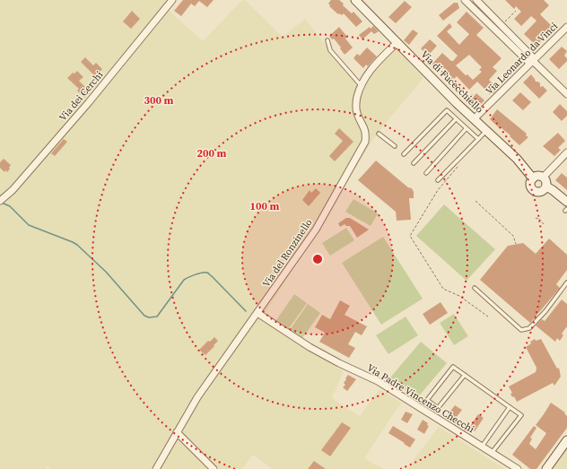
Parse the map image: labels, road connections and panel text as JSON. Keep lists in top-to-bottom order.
{
  "streets": {
    "main road": ["Via di Fucecchiello"],
    "street": [
      "Via Leonardo da Vinci",
      "Via dei Cerchi",
      "Via del Ronzinello",
      "Via Padre Vincenzo Checchi"
    ]
  },
  "crossings": [
    ["Via Leonardo da Vinci", "Via di Fucecchiello"],
    ["Via di Fucecchiello", "Via del Ronzinello"],
    ["Via del Ronzinello", "Via Padre Vincenzo Checchi"]
  ],
  "rings": ["300 m", "200 m", "100 m"]
}
